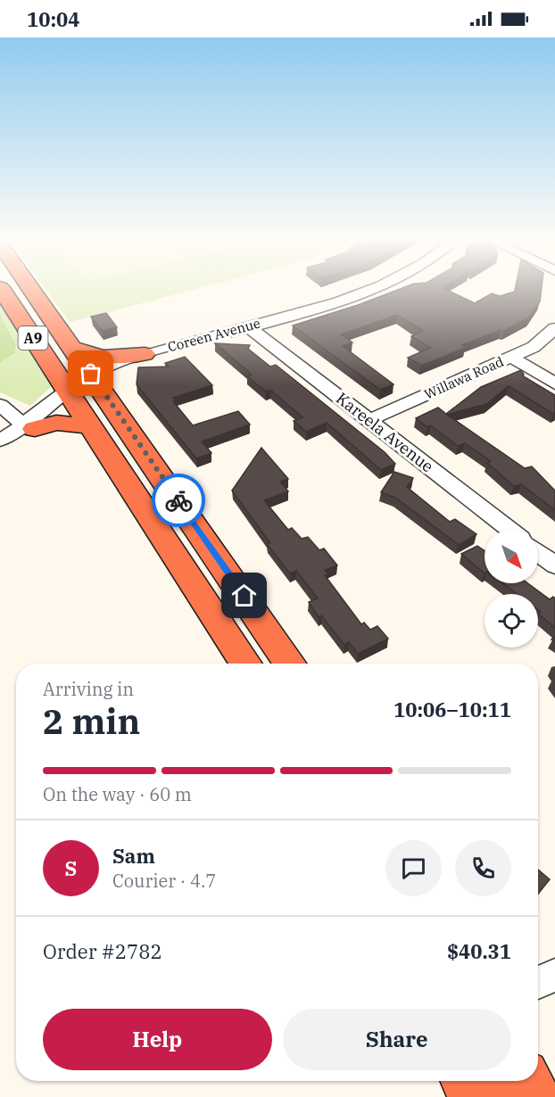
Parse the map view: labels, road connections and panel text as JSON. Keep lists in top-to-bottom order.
{
  "streets": {
    "highway": ["A9"],
    "street": ["Coreen Avenue", "Willawa Road", "Kareela Avenue"]
  },
  "crossings": [
    ["Coreen Avenue", "A9"],
    ["Coreen Avenue", "Kareela Avenue"],
    ["Willawa Road", "Kareela Avenue"]
  ],
  "north": "bottom right",
  "page": {
    "status": "10:04",
    "heading": ["2 min", "Arriving in", "10:06–10:11"],
    "panel": [
      "Sam",
      "Courier · 4.7",
      "Order #2782",
      "$40.31"
    ],
    "bar": "On the way · 60 m",
    "round": "S",
    "buttons": ["Help", "Share"]
  }
}
